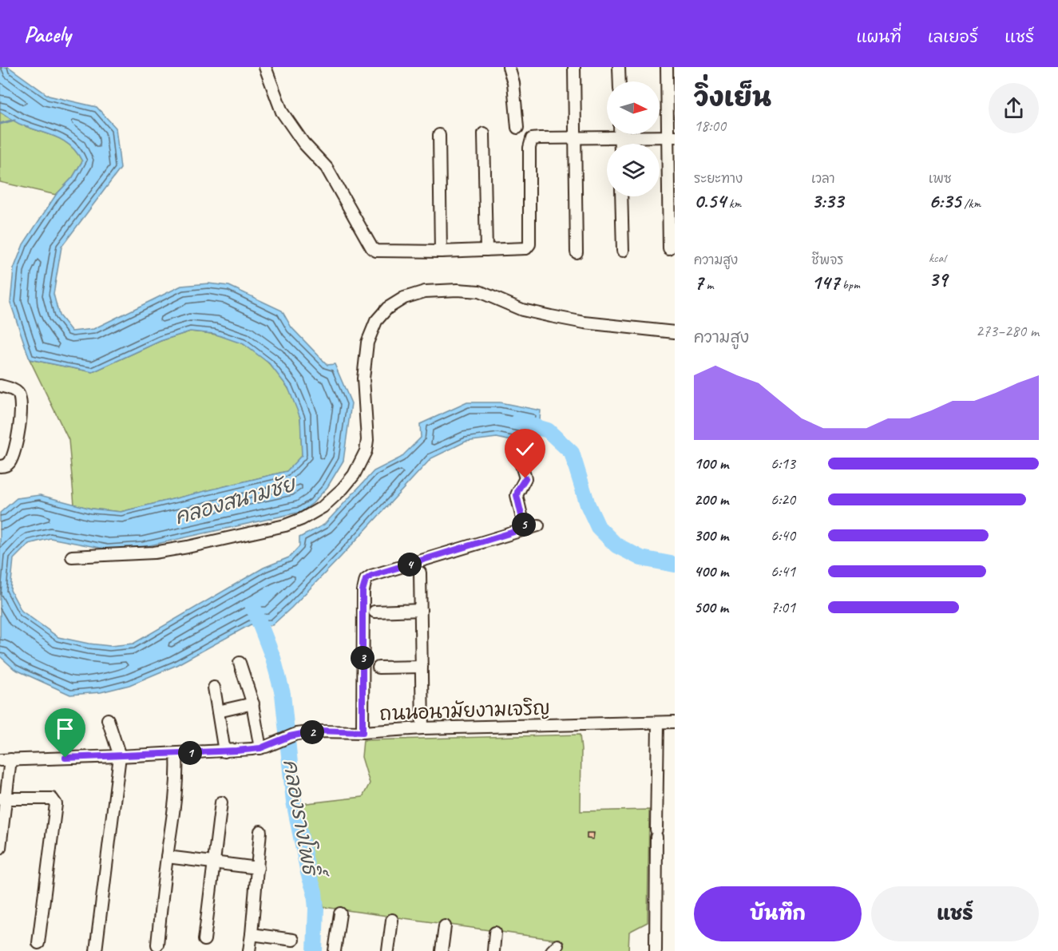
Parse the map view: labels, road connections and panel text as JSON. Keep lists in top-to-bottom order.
{
  "streets": {
    "street": ["ถนนอนามัยงามเจริญ"]
  },
  "water": ["คลองสนามชัย", "คลองรางโพธิ์"],
  "north": "right",
  "page": {
    "header": "Pacely",
    "nav": ["แผนที่", "เลเยอร์", "แชร์"],
    "heading": ["วิ่งเย็น", "18:00"],
    "stats": [
      ["ระยะทาง", "0.54 km"],
      ["เวลา", "3:33"],
      ["เพซ", "6:35 /km"],
      ["ความสูง", "7 m"],
      ["ชีพจร", "147 bpm"],
      ["kcal", "39"]
    ],
    "chart": ["ความสูง", "273–280 m"],
    "list": [
      {
        "name": "100 m",
        "note": "6:13"
      },
      {
        "name": "200 m",
        "note": "6:20"
      },
      {
        "name": "300 m",
        "note": "6:40"
      },
      {
        "name": "400 m",
        "note": "6:41"
      },
      {
        "name": "500 m",
        "note": "7:01"
      }
    ],
    "pins": [
      "5",
      "4",
      "3",
      "2",
      "1"
    ],
    "buttons": ["บันทึก", "แชร์"]
  }
}
